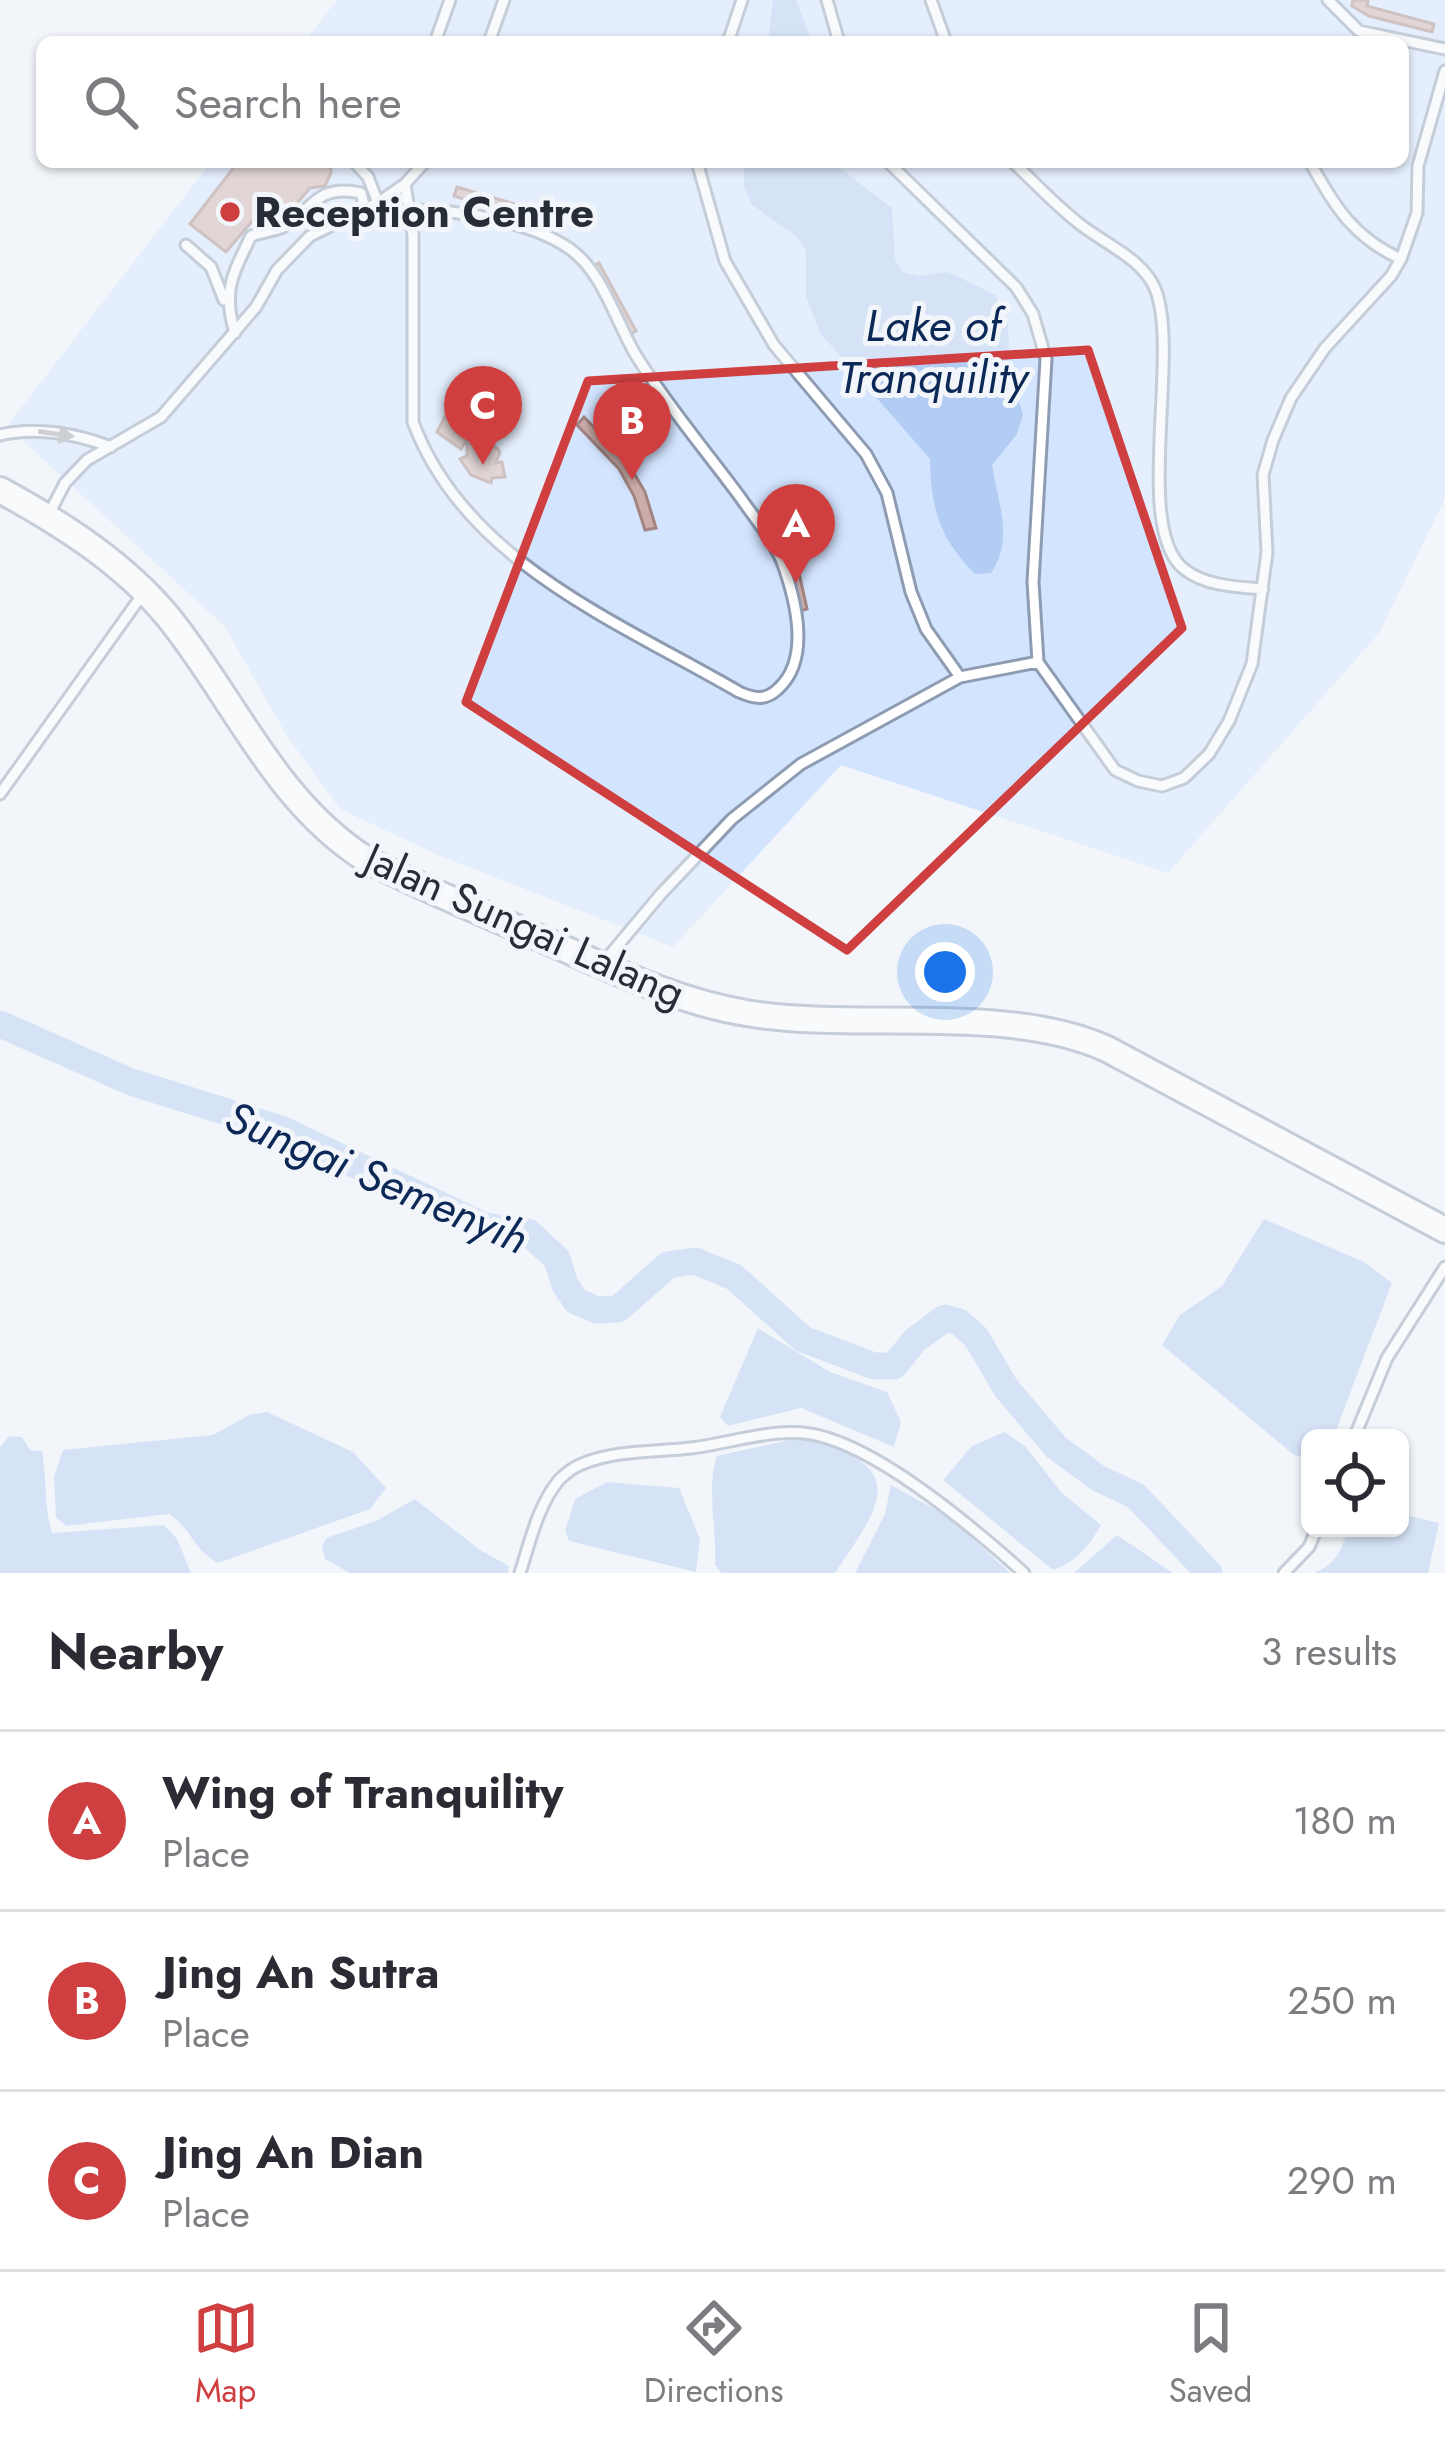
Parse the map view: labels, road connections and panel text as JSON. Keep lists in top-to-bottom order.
{
  "streets": {
    "street": ["Jalan Sungai Lalang"]
  },
  "water": ["Lake of Tranquility", "Sungai Semenyih"],
  "places": ["Reception Centre"],
  "page": {
    "search": "Search here",
    "pins": ["C", "B", "A"],
    "heading": ["Nearby", "3 results"],
    "list": [
      {
        "mark": "A",
        "name": "Wing of Tranquility",
        "note": "Place",
        "value": "180 m"
      },
      {
        "mark": "B",
        "name": "Jing An Sutra",
        "note": "Place",
        "value": "250 m"
      },
      {
        "mark": "C",
        "name": "Jing An Dian",
        "note": "Place",
        "value": "290 m"
      }
    ],
    "nav": ["Map", "Directions", "Saved"]
  }
}
